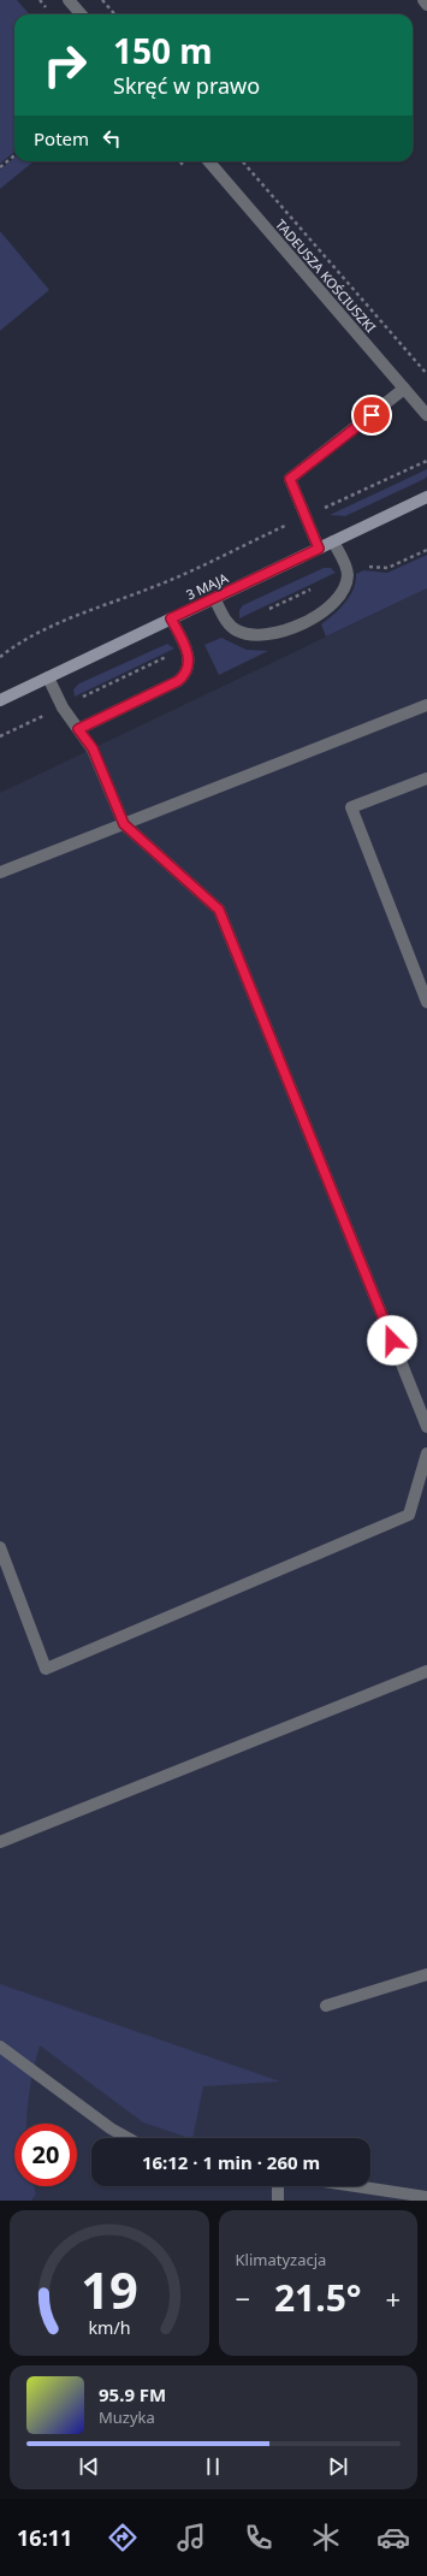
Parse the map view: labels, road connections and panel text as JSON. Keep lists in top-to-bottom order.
{
  "streets": {
    "street": ["TADEUSZA KOŚCIUSZKI", "3 MAJA"]
  },
  "page": {
    "turn": ["150 m", "Skręć w prawo"],
    "then": "Potem",
    "limit": "20",
    "trip": "16:12 · 1 min · 260 m",
    "tile": "Klimatyzacja",
    "heat": ["−", "21.5°", "+"],
    "song": ["95.9 FM", "Muzyka"],
    "tabs": "16:11",
    "gauge": ["19", "km/h"]
  }
}
